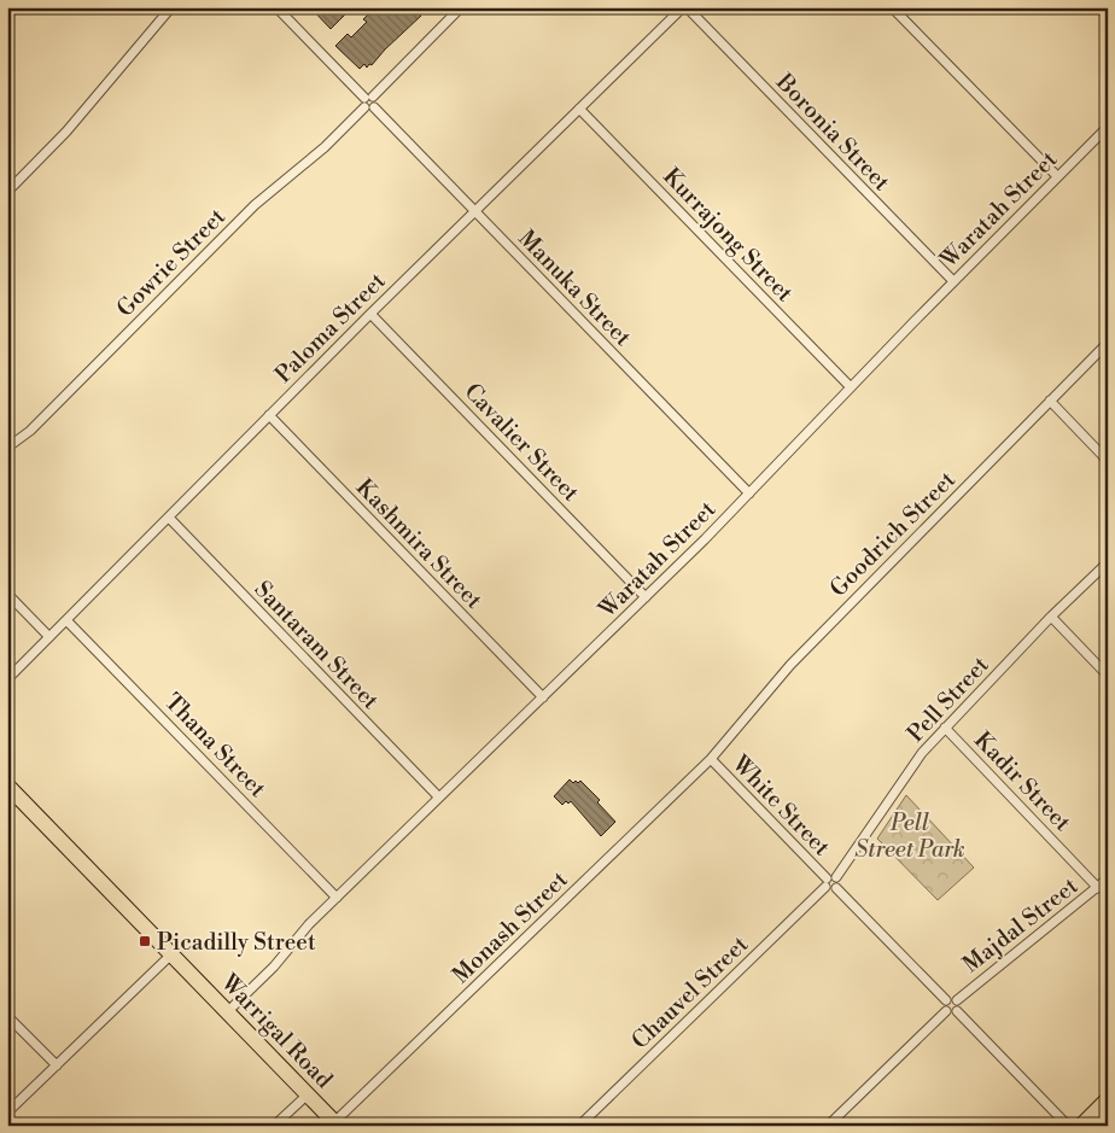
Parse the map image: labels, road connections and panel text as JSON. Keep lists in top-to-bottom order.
{
  "streets": {
    "highway": ["Warrigal Road"],
    "street": [
      "Boronia Street",
      "Waratah Street",
      "Kurrajong Street",
      "Gowrie Street",
      "Manuka Street",
      "Paloma Street",
      "Cavalier Street",
      "Goodrich Street",
      "Kashmira Street",
      "Santaram Street",
      "Pell Street",
      "Thana Street",
      "Kadir Street",
      "White Street",
      "Majdal Street",
      "Monash Street",
      "Chauvel Street"
    ]
  },
  "crossings": [
    ["Boronia Street", "Waratah Street"],
    ["Boronia Street", "Paloma Street"],
    ["Waratah Street", "Kurrajong Street"],
    ["Waratah Street", "Manuka Street"],
    ["Waratah Street", "Cavalier Street"],
    ["Waratah Street", "Kashmira Street"],
    ["Waratah Street", "Santaram Street"],
    ["Waratah Street", "Thana Street"],
    ["Waratah Street", "Warrigal Road"],
    ["Kurrajong Street", "Paloma Street"],
    ["Gowrie Street", "Manuka Street"],
    ["Manuka Street", "Paloma Street"],
    ["Paloma Street", "Cavalier Street"],
    ["Paloma Street", "Kashmira Street"],
    ["Paloma Street", "Santaram Street"],
    ["Paloma Street", "Thana Street"],
    ["Goodrich Street", "White Street"],
    ["Goodrich Street", "Monash Street"],
    ["Pell Street", "Kadir Street"],
    ["Pell Street", "White Street"],
    ["Pell Street", "Chauvel Street"],
    ["Kadir Street", "Majdal Street"],
    ["White Street", "Monash Street"],
    ["White Street", "Chauvel Street"],
    ["Monash Street", "Warrigal Road"]
  ],
  "parks": ["Pell Street Park"],
  "places": {
    "transit": ["Picadilly Street"]
  }
}
